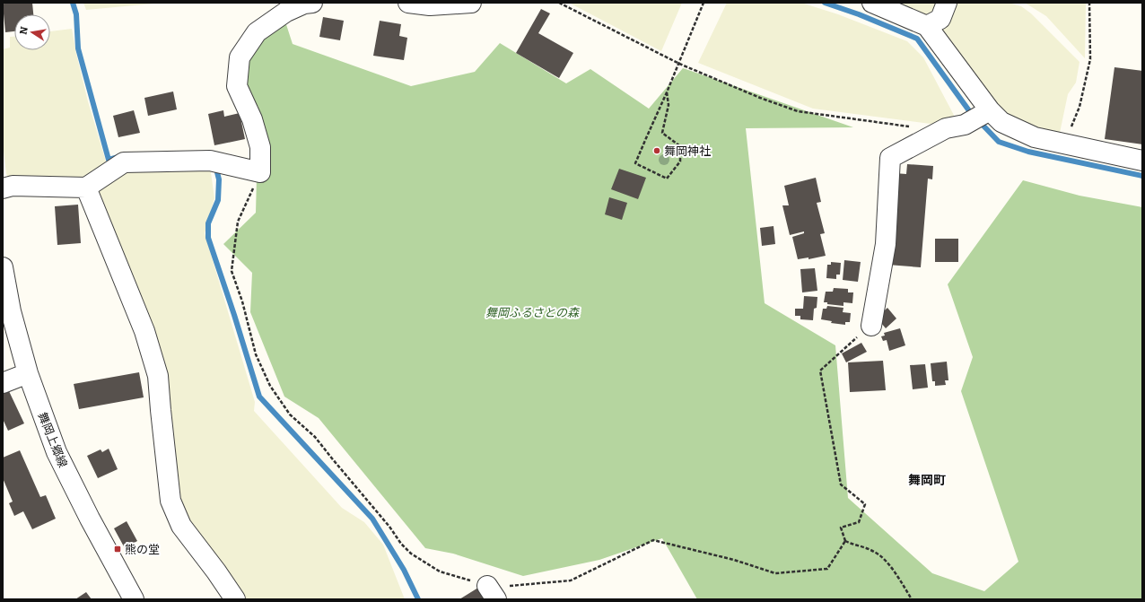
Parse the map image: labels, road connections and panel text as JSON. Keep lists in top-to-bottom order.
{
  "streets": {
    "street": ["舞岡上郷線"]
  },
  "districts": ["舞岡町"],
  "parks": ["舞岡ふるさとの森"],
  "places": {
    "other": ["舞岡神社"],
    "transit": ["熊の堂"]
  },
  "north": "left"
}
